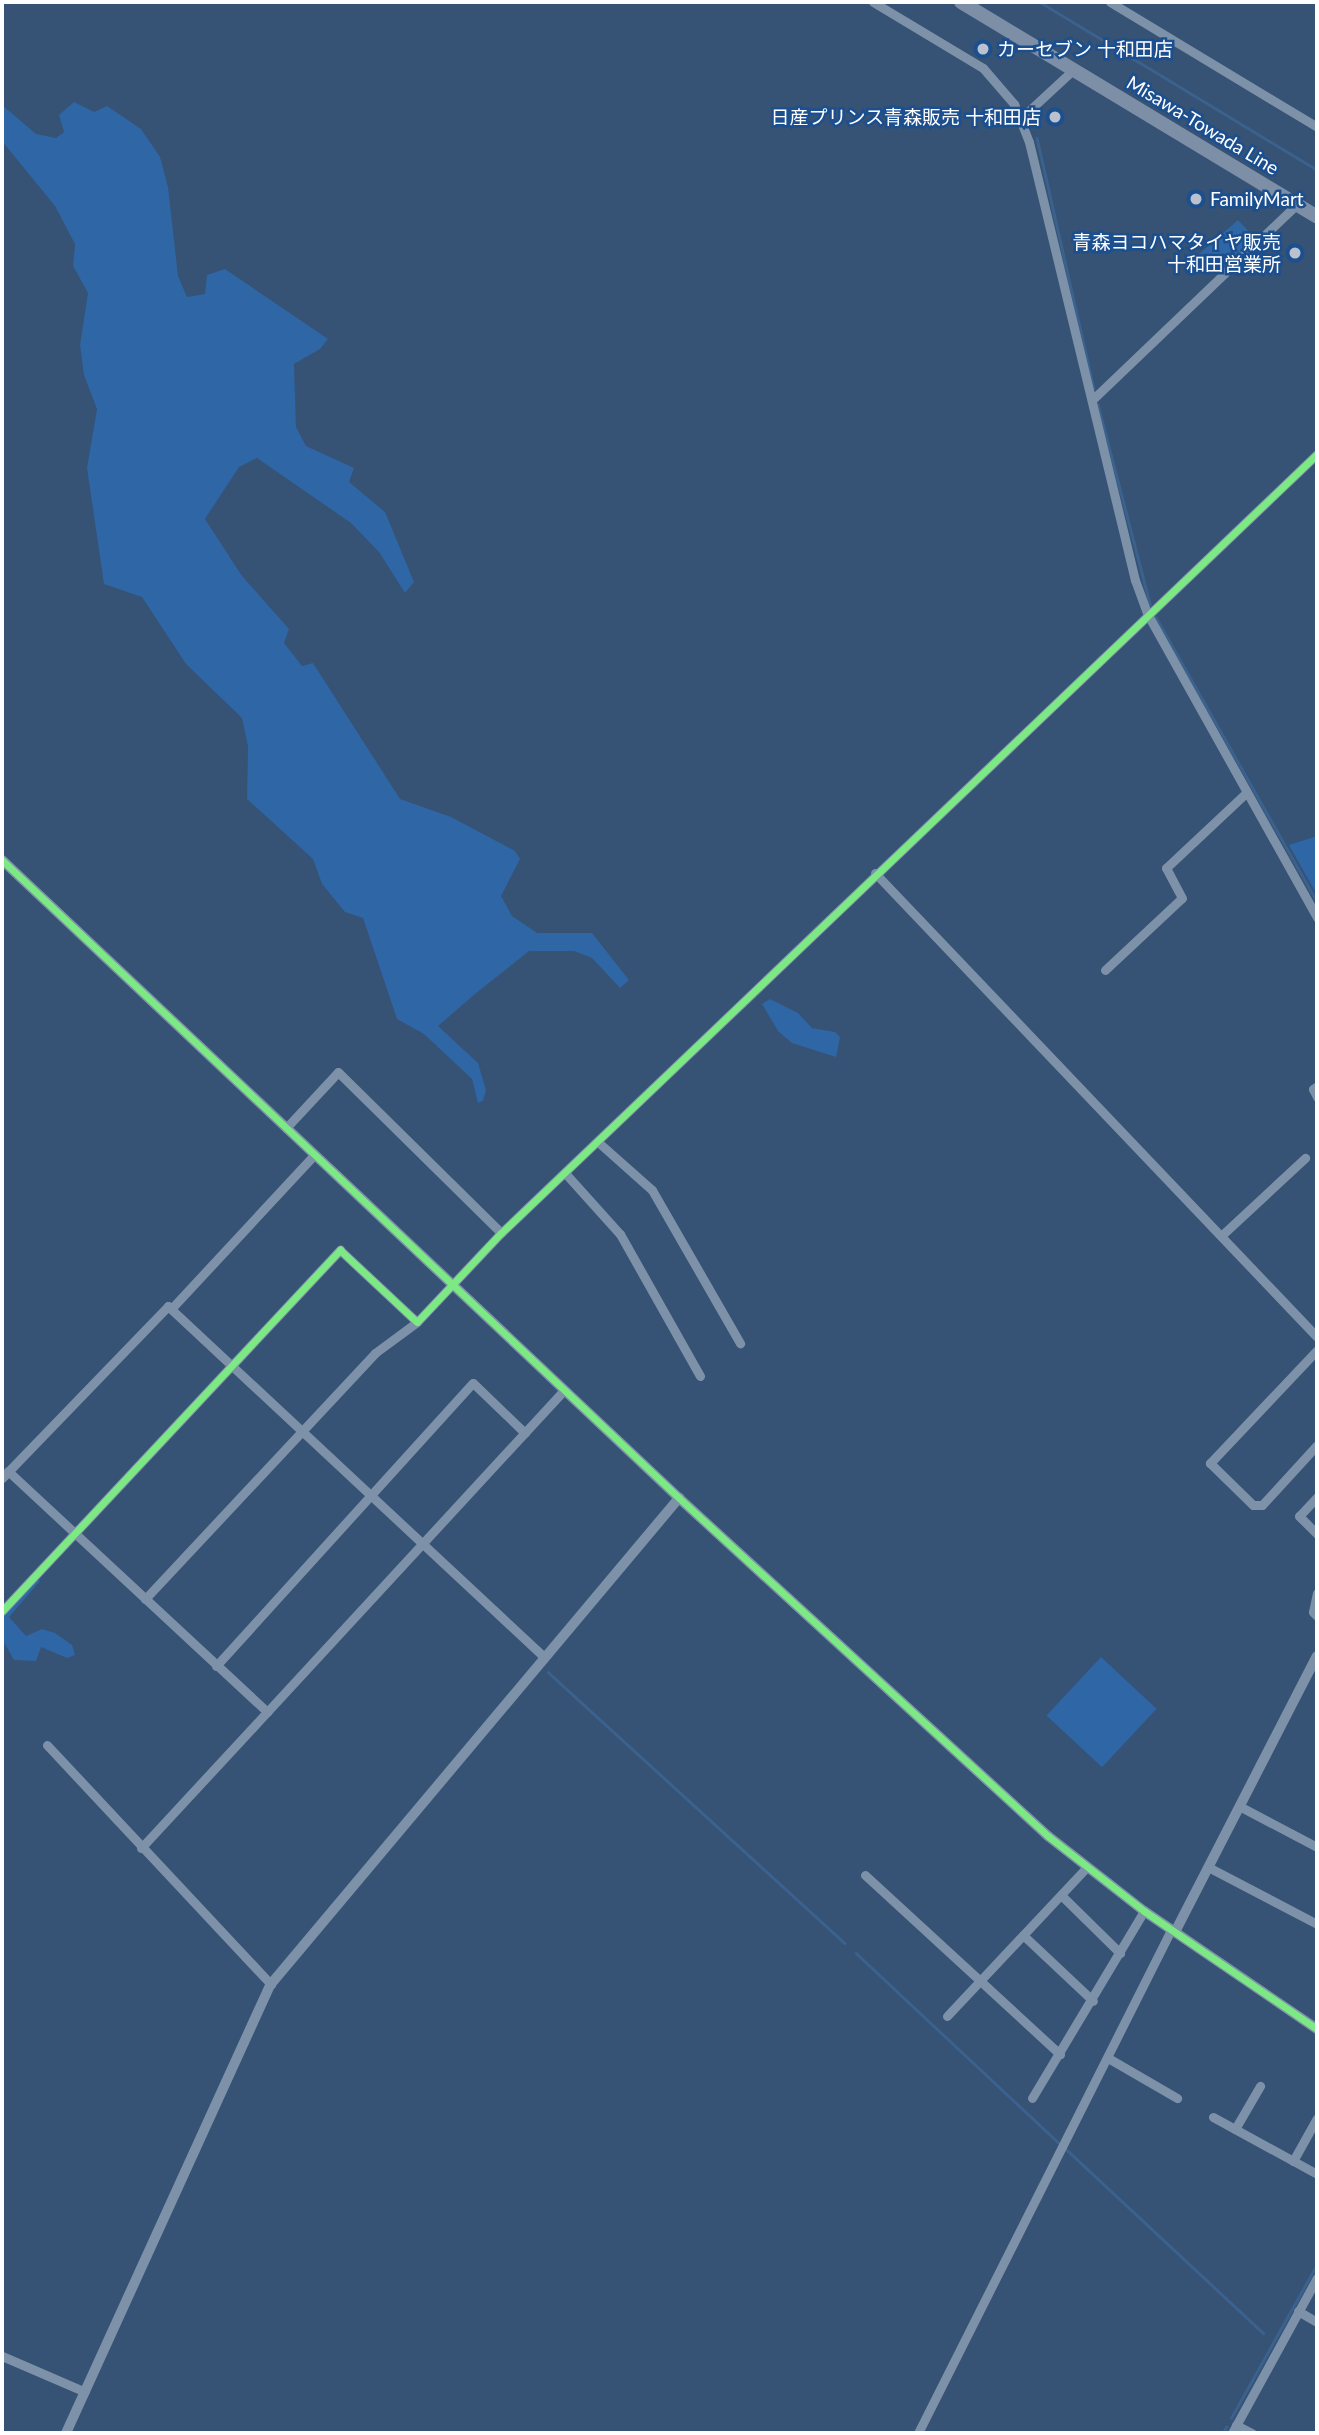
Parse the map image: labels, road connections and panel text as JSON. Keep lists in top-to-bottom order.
{
  "streets": {
    "main road": ["Misawa-Towada Line"]
  },
  "places": [
    "カーセブン 十和田店",
    "日産プリンス青森販売 十和田店",
    "FamilyMart",
    "青森ヨコハマタイヤ販売 十和田営業所"
  ]
}
